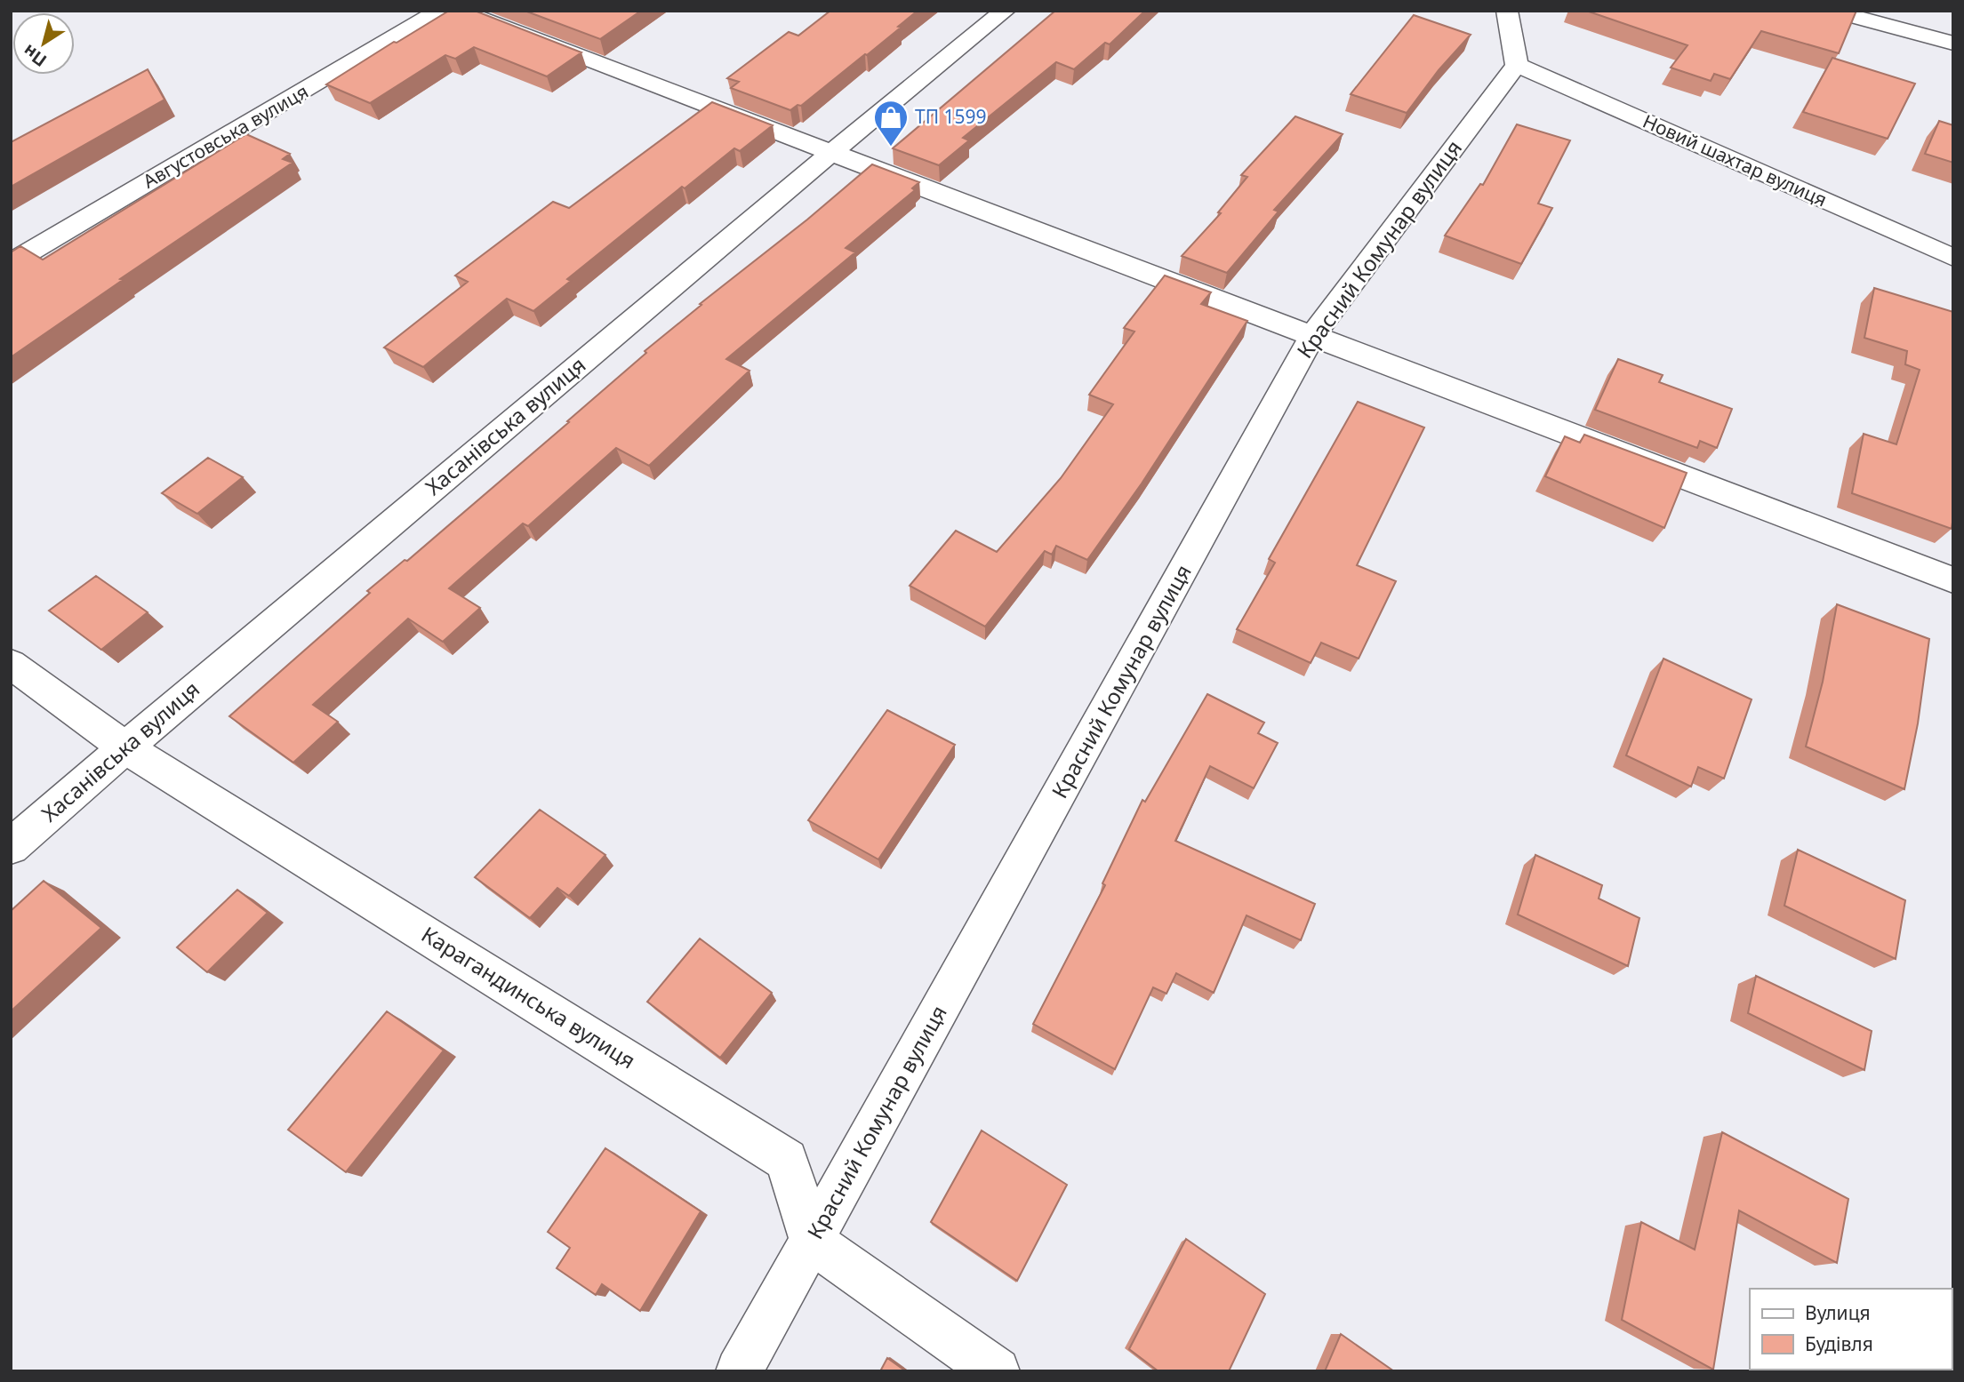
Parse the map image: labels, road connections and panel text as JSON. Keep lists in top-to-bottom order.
{
  "streets": {
    "street": [
      "Августовська вулиця",
      "Новий шахтар вулиця",
      "Красний Комунар вулиця",
      "Хасанівська вулиця",
      "Карагандинська вулиця"
    ]
  },
  "crossings": [
    ["Новий шахтар вулиця", "Красний Комунар вулиця"],
    ["Красний Комунар вулиця", "Карагандинська вулиця"],
    ["Хасанівська вулиця", "Карагандинська вулиця"]
  ],
  "places": {
    "shop": ["ТП 1599"]
  },
  "legend": ["Вулиця", "Будівля"],
  "north": "bottom left"
}
